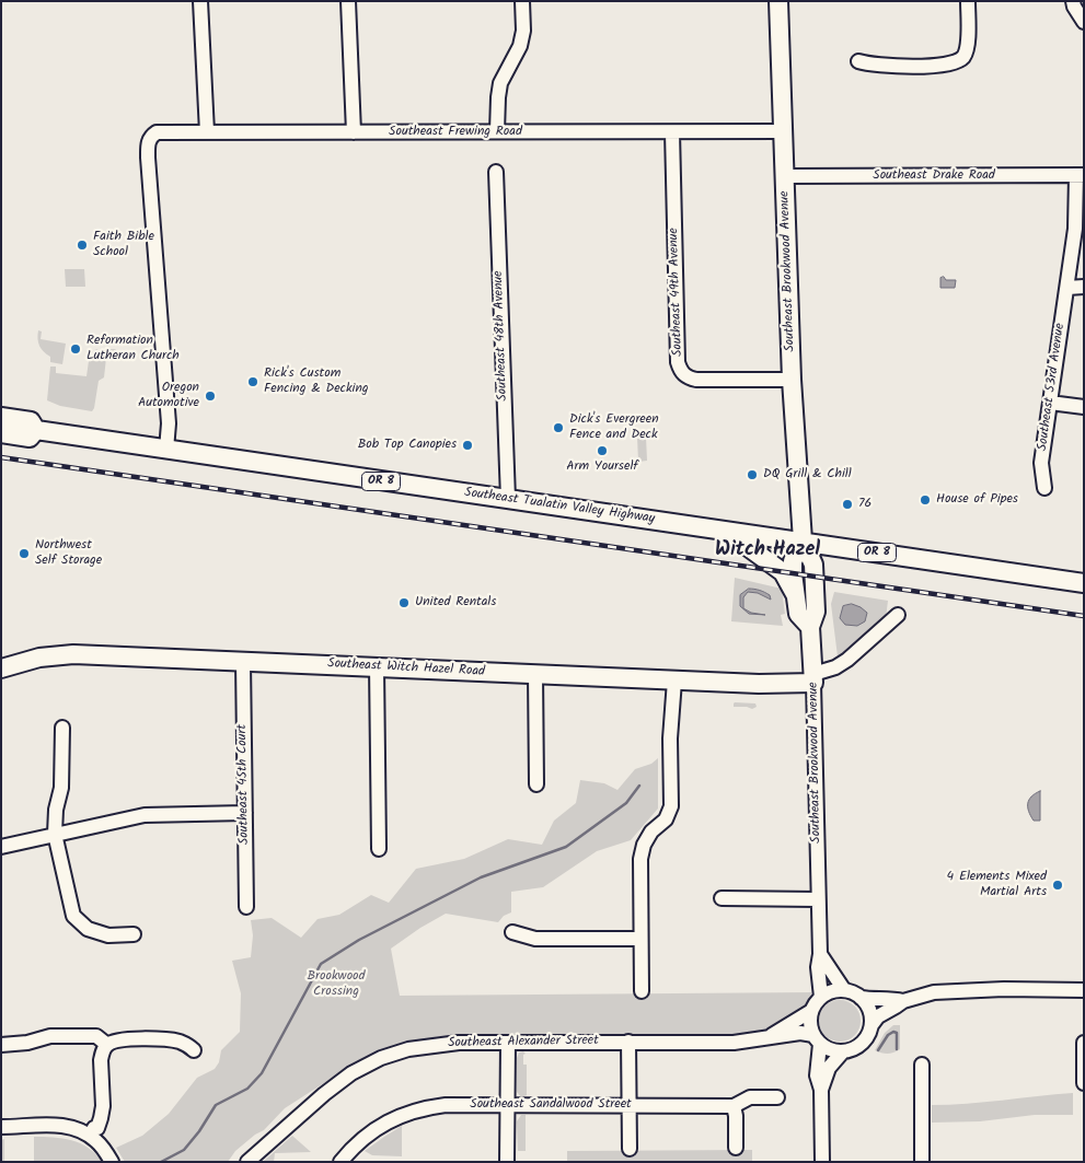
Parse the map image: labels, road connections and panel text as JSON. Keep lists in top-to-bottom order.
{
  "streets": {
    "main road": [
      "Southeast Brookwood Avenue",
      "OR 8",
      "Southeast Tualatin Valley Highway",
      "Southeast Witch Hazel Road"
    ],
    "street": [
      "Southeast Frewing Road",
      "Southeast Drake Road",
      "Southeast 49th Avenue",
      "Southeast 48th Avenue",
      "Southeast 53rd Avenue",
      "Southeast 45th Court",
      "Southeast Alexander Street",
      "Southeast Sandalwood Street"
    ]
  },
  "crossings": [
    ["Southeast Frewing Road", "Southeast Brookwood Avenue"],
    ["Southeast Frewing Road", "Southeast 49th Avenue"],
    ["Southeast Frewing Road", "Southeast Tualatin Valley Highway"],
    ["Southeast Drake Road", "Southeast Brookwood Avenue"],
    ["Southeast Drake Road", "Southeast 53rd Avenue"],
    ["Southeast Brookwood Avenue", "Southeast 49th Avenue"],
    ["Southeast Brookwood Avenue", "Southeast Tualatin Valley Highway"],
    ["Southeast Brookwood Avenue", "Southeast Witch Hazel Road"],
    ["Southeast Brookwood Avenue", "Southeast Alexander Street"],
    ["Southeast 48th Avenue", "Southeast Tualatin Valley Highway"],
    ["Southeast Witch Hazel Road", "Southeast 45th Court"]
  ],
  "districts": ["Witch Hazel"],
  "parks": ["Brookwood Crossing"],
  "places": [
    "Faith Bible School",
    "Reformation Lutheran Church",
    "Rick's Custom Fencing & Decking",
    "Oregon Automotive",
    "Dick's Evergreen Fence and Deck",
    "Bob Top Canopies",
    "Arm Yourself",
    "DQ Grill & Chill",
    "House of Pipes",
    "76",
    "Northwest Self Storage",
    "United Rentals",
    "4 Elements Mixed Martial Arts"
  ]
}
